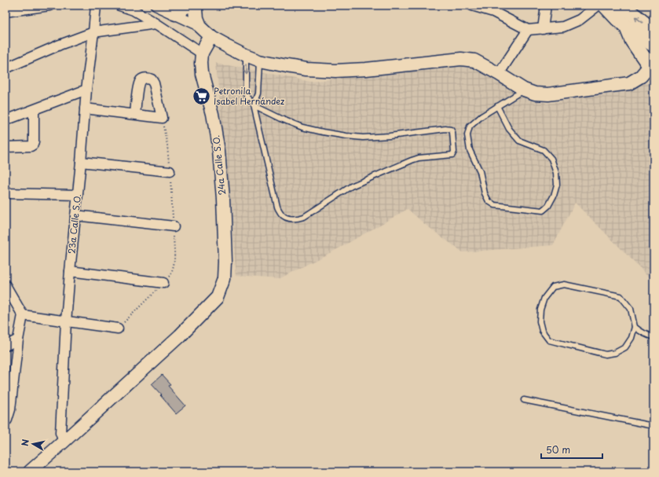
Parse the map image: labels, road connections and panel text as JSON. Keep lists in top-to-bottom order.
{
  "streets": {
    "street": ["24a Calle S.O.", "23a Calle S.O."]
  },
  "crossings": [
    ["24a Calle S.O.", "23a Calle S.O."]
  ],
  "places": {
    "supermarket": ["Petronila Isabel Hernández"]
  },
  "scale_bar": "50 m",
  "north": "left"
}
